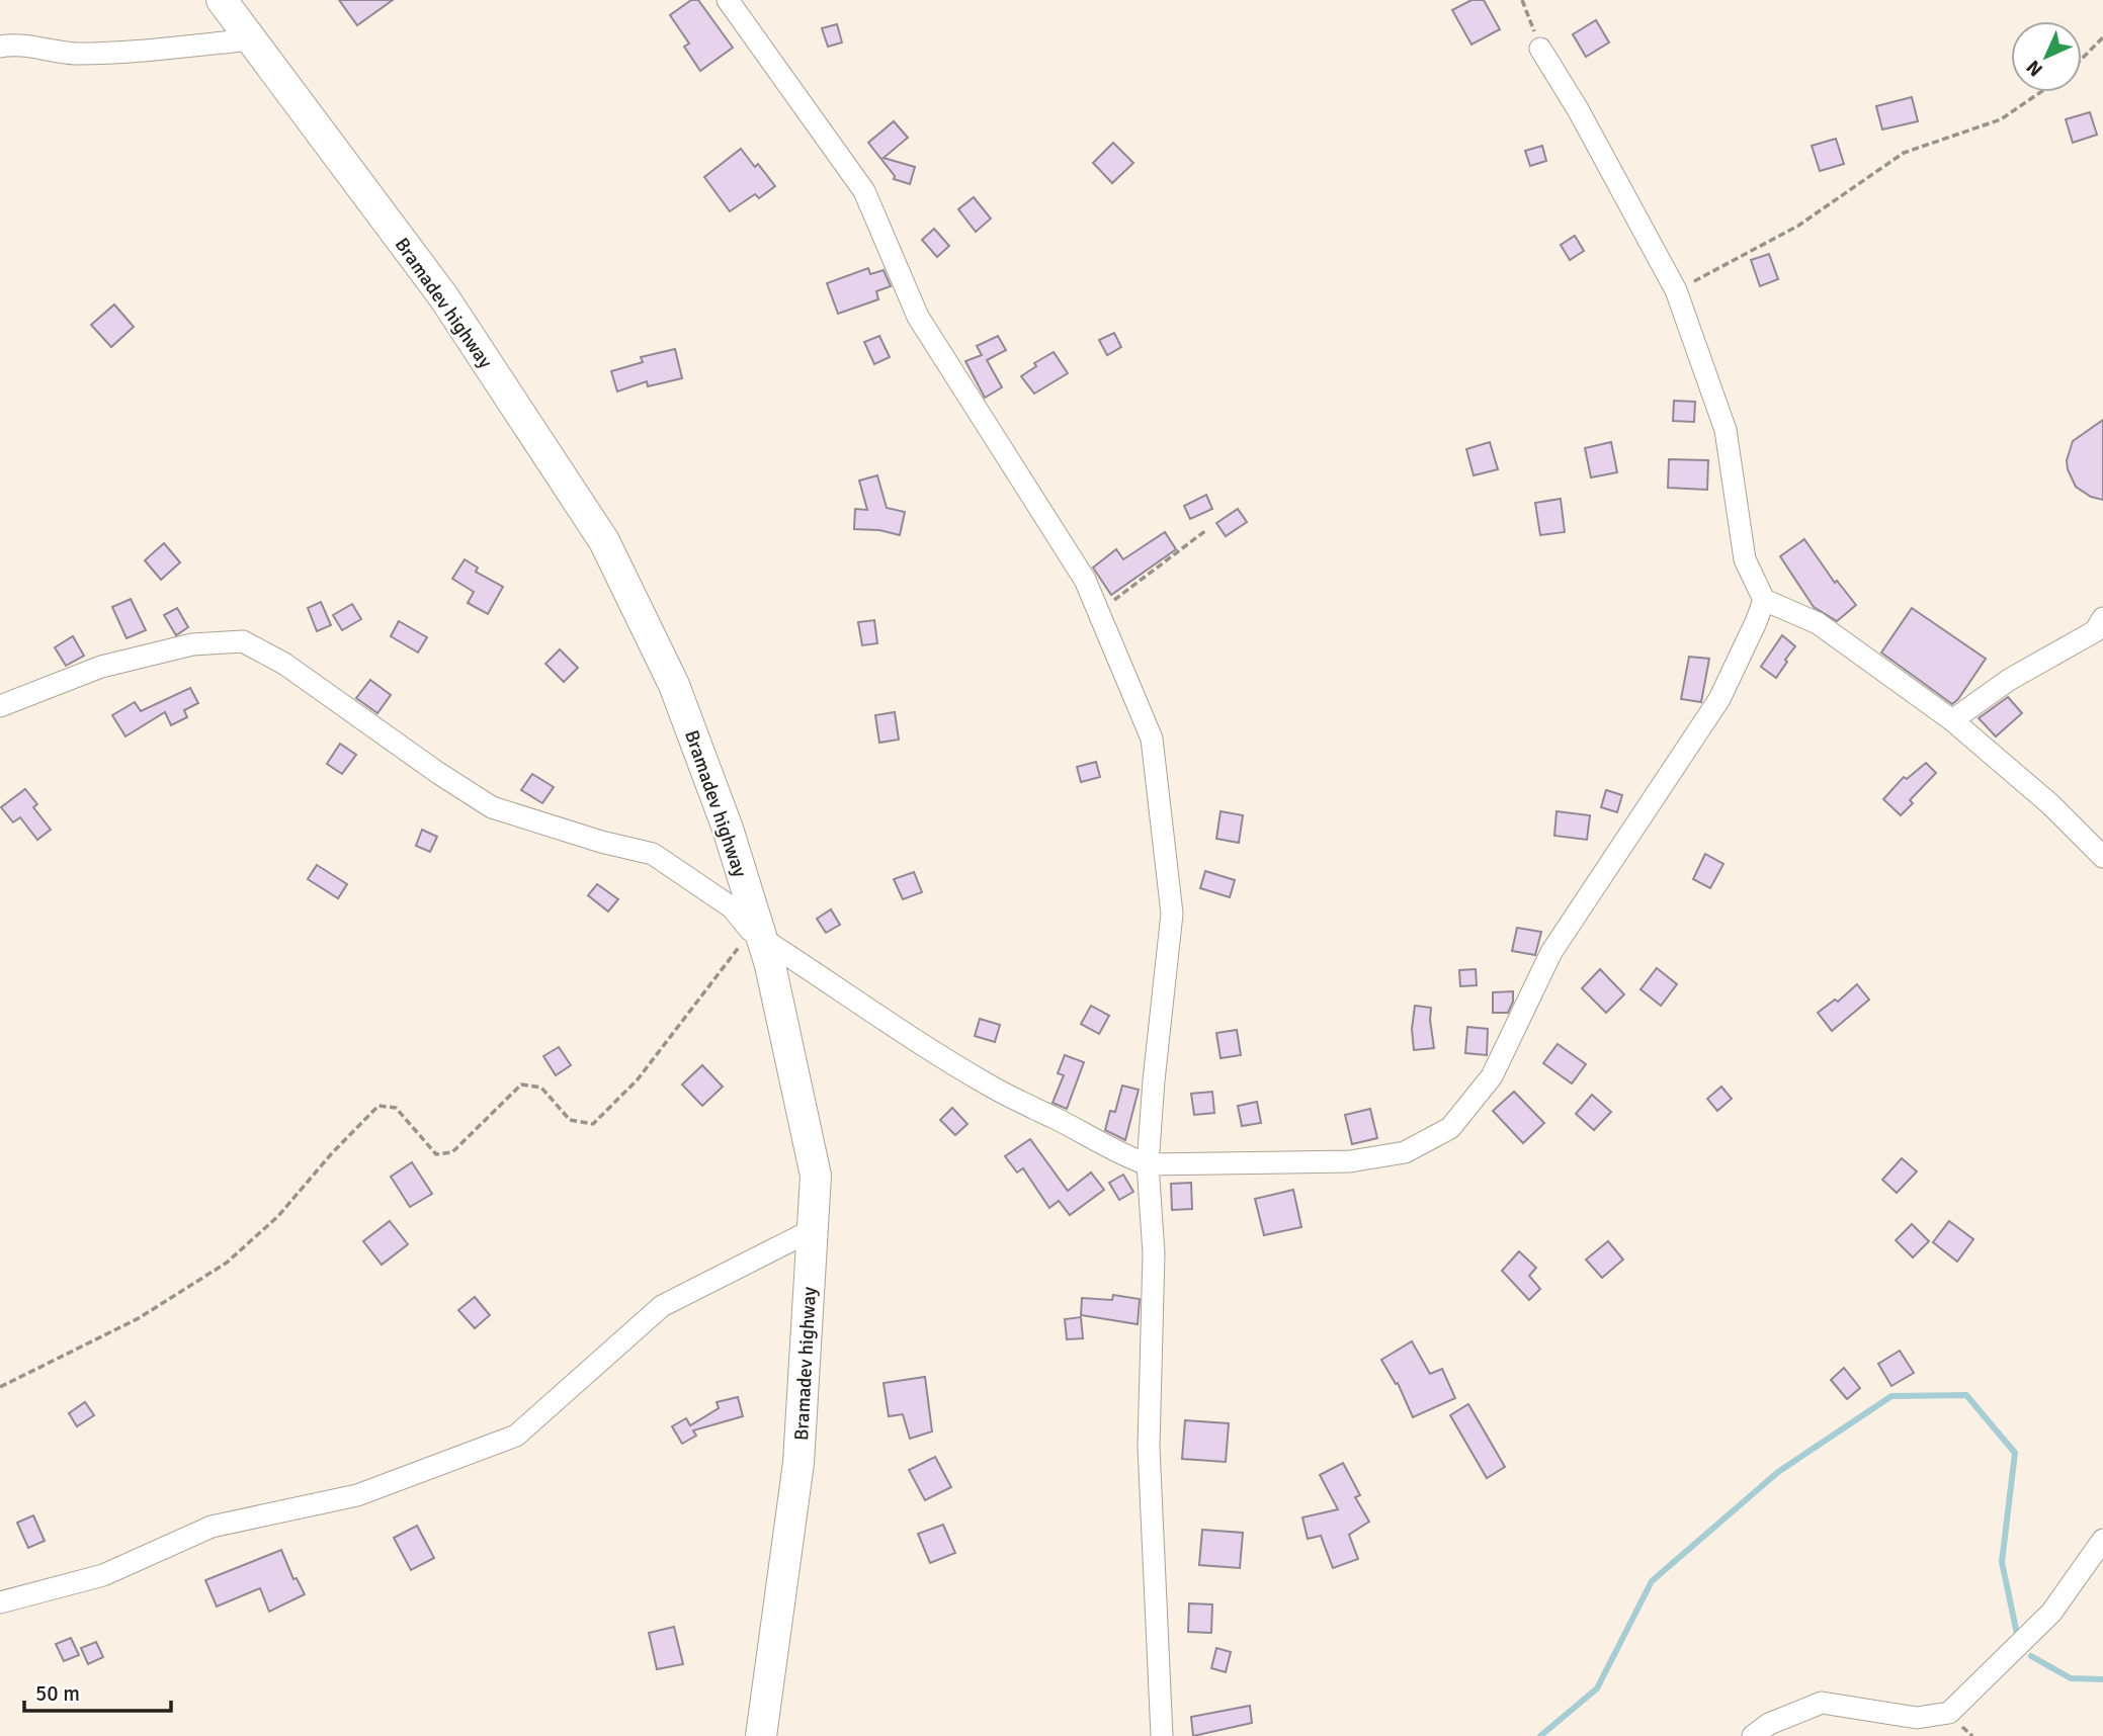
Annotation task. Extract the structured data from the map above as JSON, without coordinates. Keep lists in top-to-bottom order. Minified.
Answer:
{"streets":{"street":["Bramadev highway"]},"scale_bar":"50 m","north":"bottom left"}
